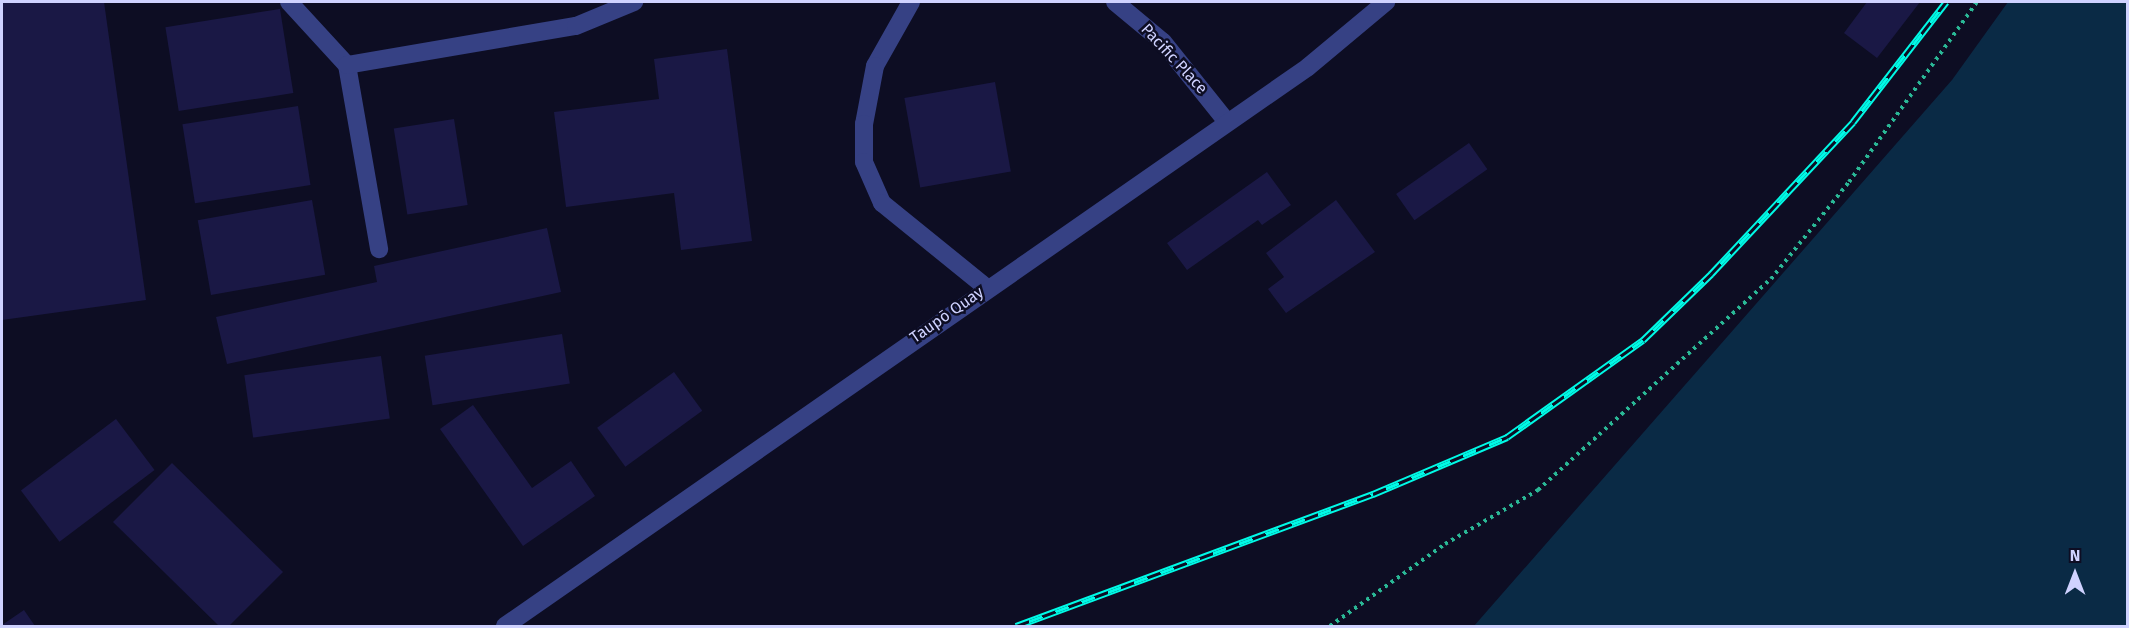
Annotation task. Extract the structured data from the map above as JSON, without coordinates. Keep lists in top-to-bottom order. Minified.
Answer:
{"streets":{"street":["Pacific Place","Taupō Quay"]},"crossings":[["Pacific Place","Taupō Quay"]],"north":"top"}
